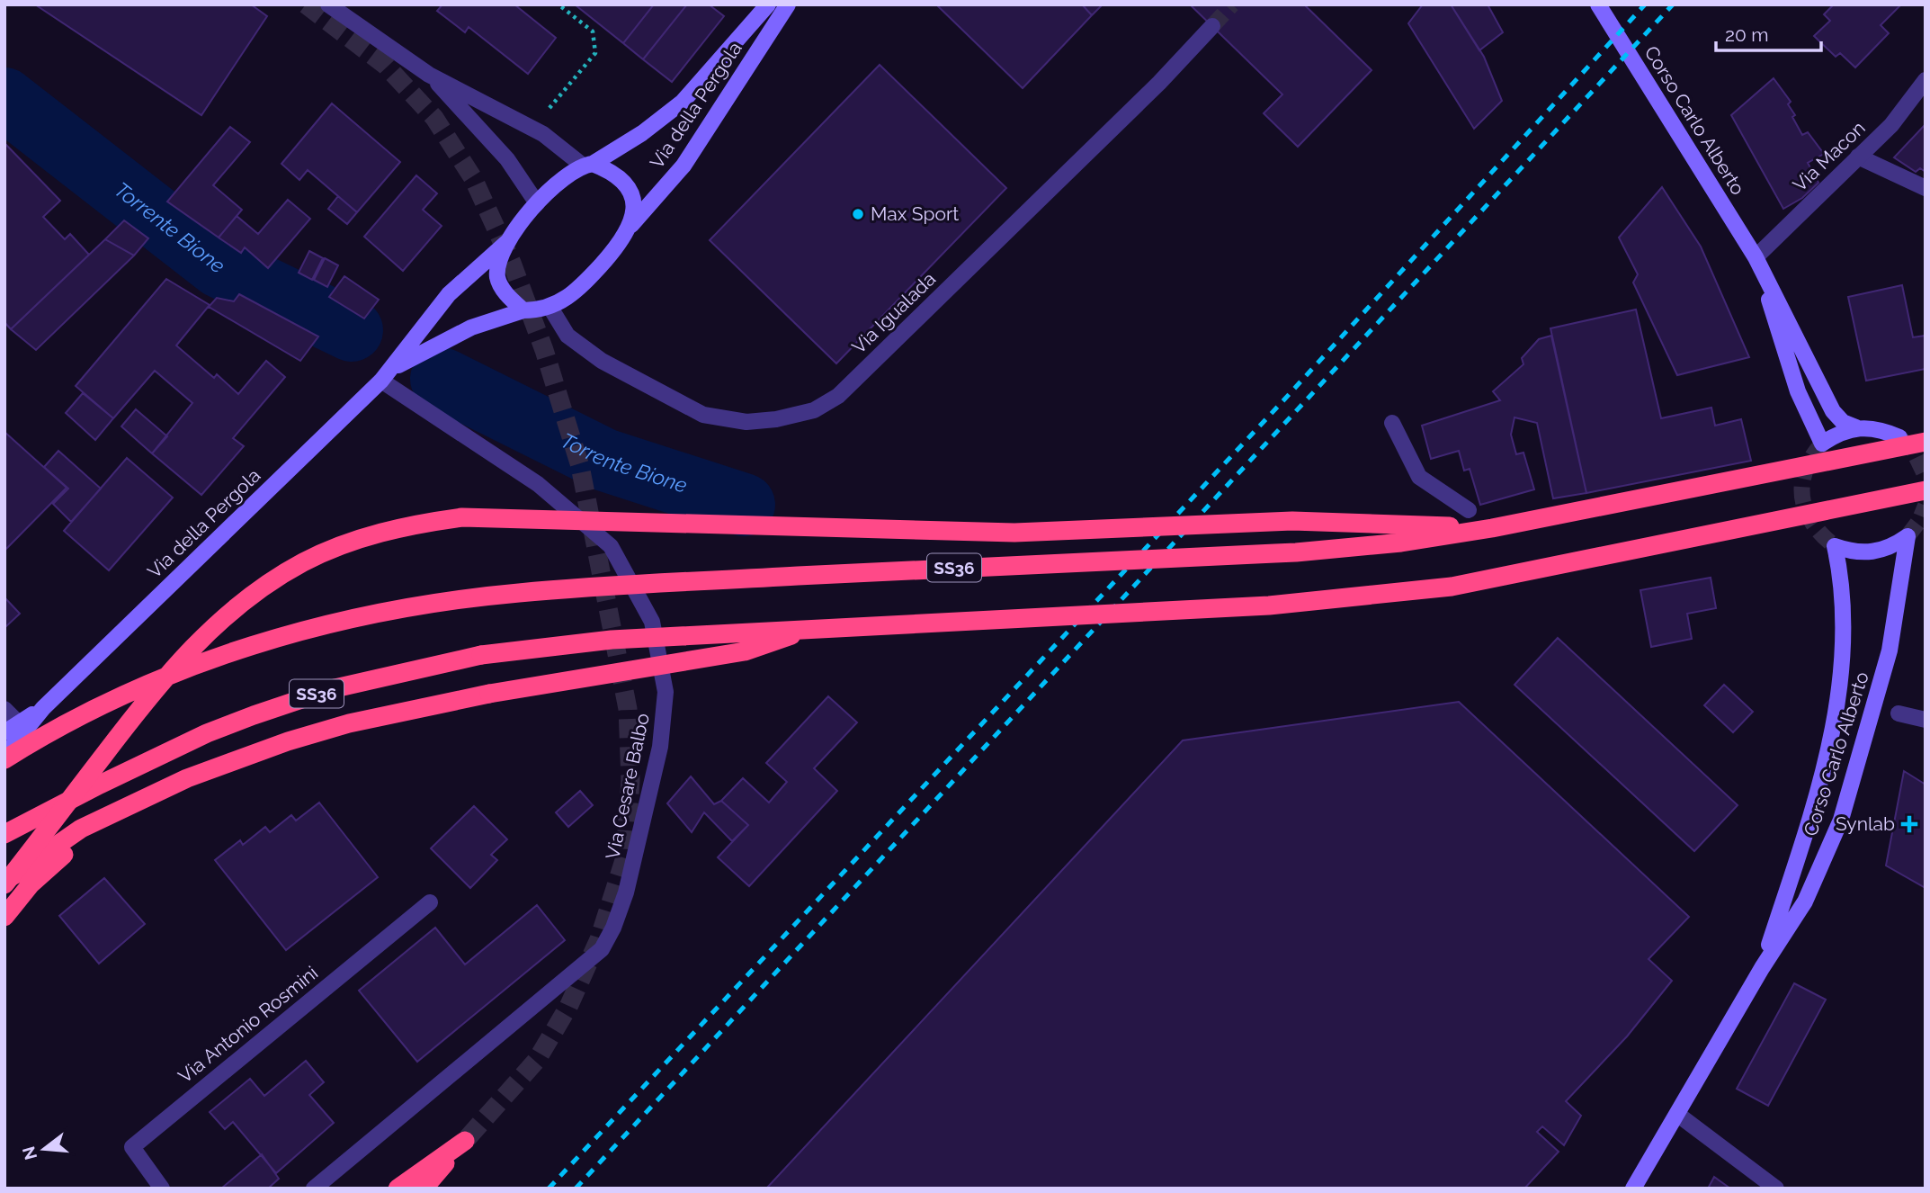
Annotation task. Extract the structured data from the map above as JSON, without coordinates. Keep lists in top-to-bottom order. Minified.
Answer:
{"streets":{"highway":["SS36"],"main road":["Via della Pergola","Corso Carlo Alberto"],"street":["Via Macon","Via Igualada","Via Cesare Balbo","Via Antonio Rosmini"]},"crossings":[["Via della Pergola","Via Igualada"],["Via della Pergola","SS36"],["Via della Pergola","Via Cesare Balbo"],["Corso Carlo Alberto","Via Macon"]],"water":["Torrente Bione"],"places":{"other":["Max Sport"],"health":["Synlab"]},"scale_bar":"20 m","north":"left"}
